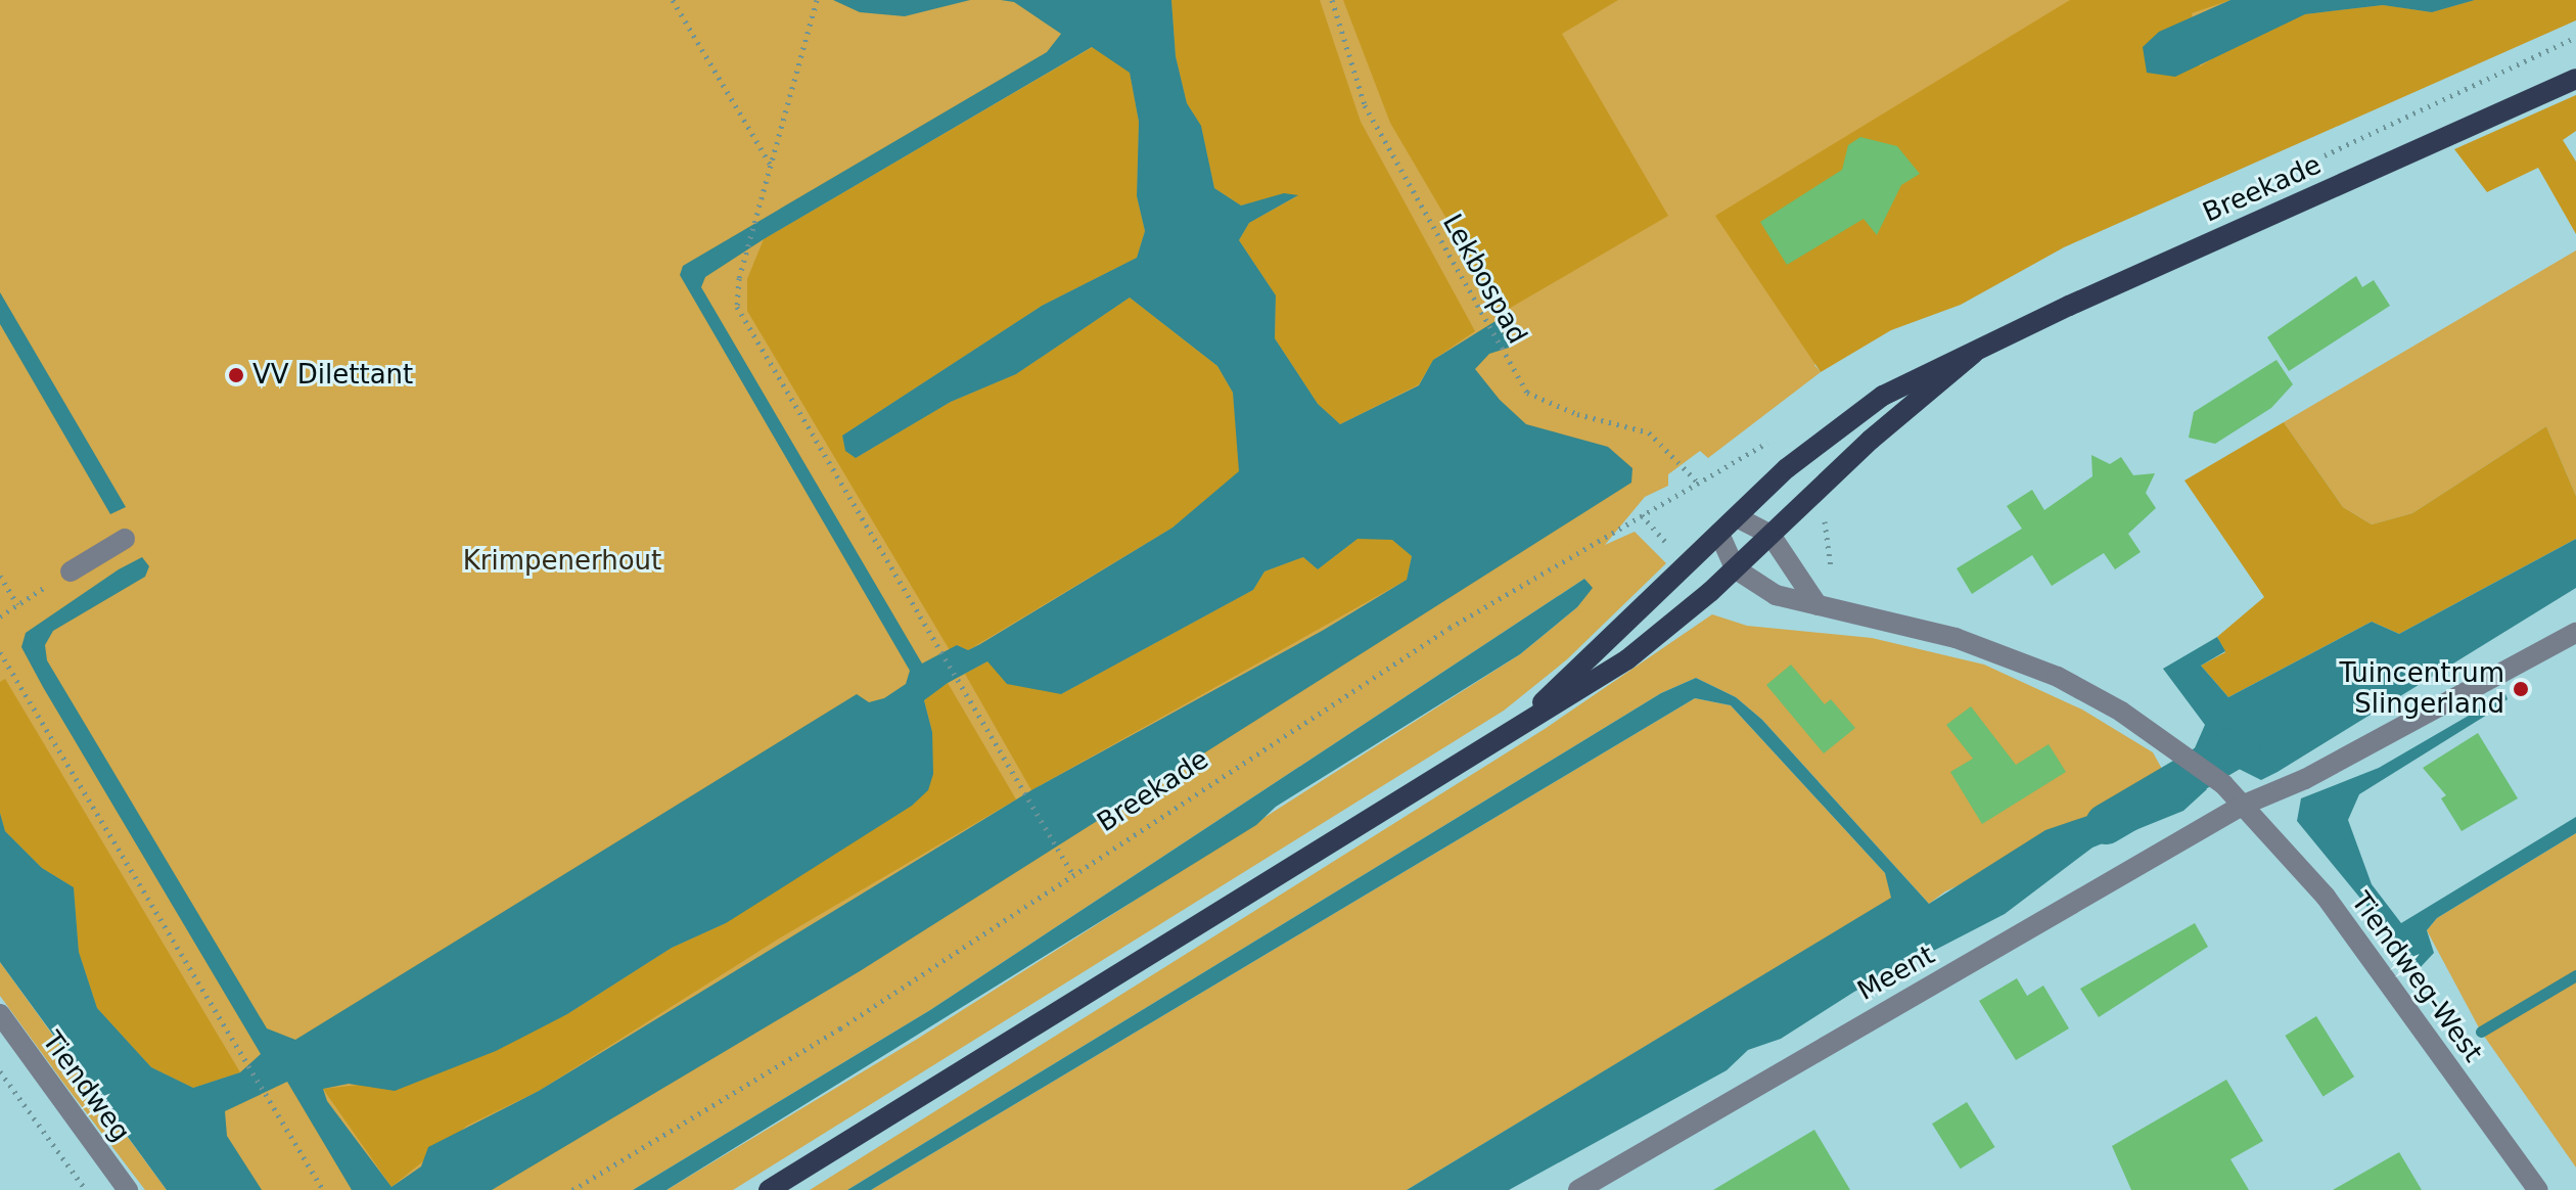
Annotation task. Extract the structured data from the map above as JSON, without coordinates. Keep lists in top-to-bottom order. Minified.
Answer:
{"streets":{"main road":["Breekade"],"street":["Meent","Tiendweg-West","Tiendweg"],"path":["Lekbospad"]},"crossings":[["Breekade","Lekbospad"],["Breekade","Tiendweg-West"],["Meent","Tiendweg-West"]],"parks":["Krimpenerhout"],"places":["VV Dilettant","Tuincentrum Slingerland"]}
